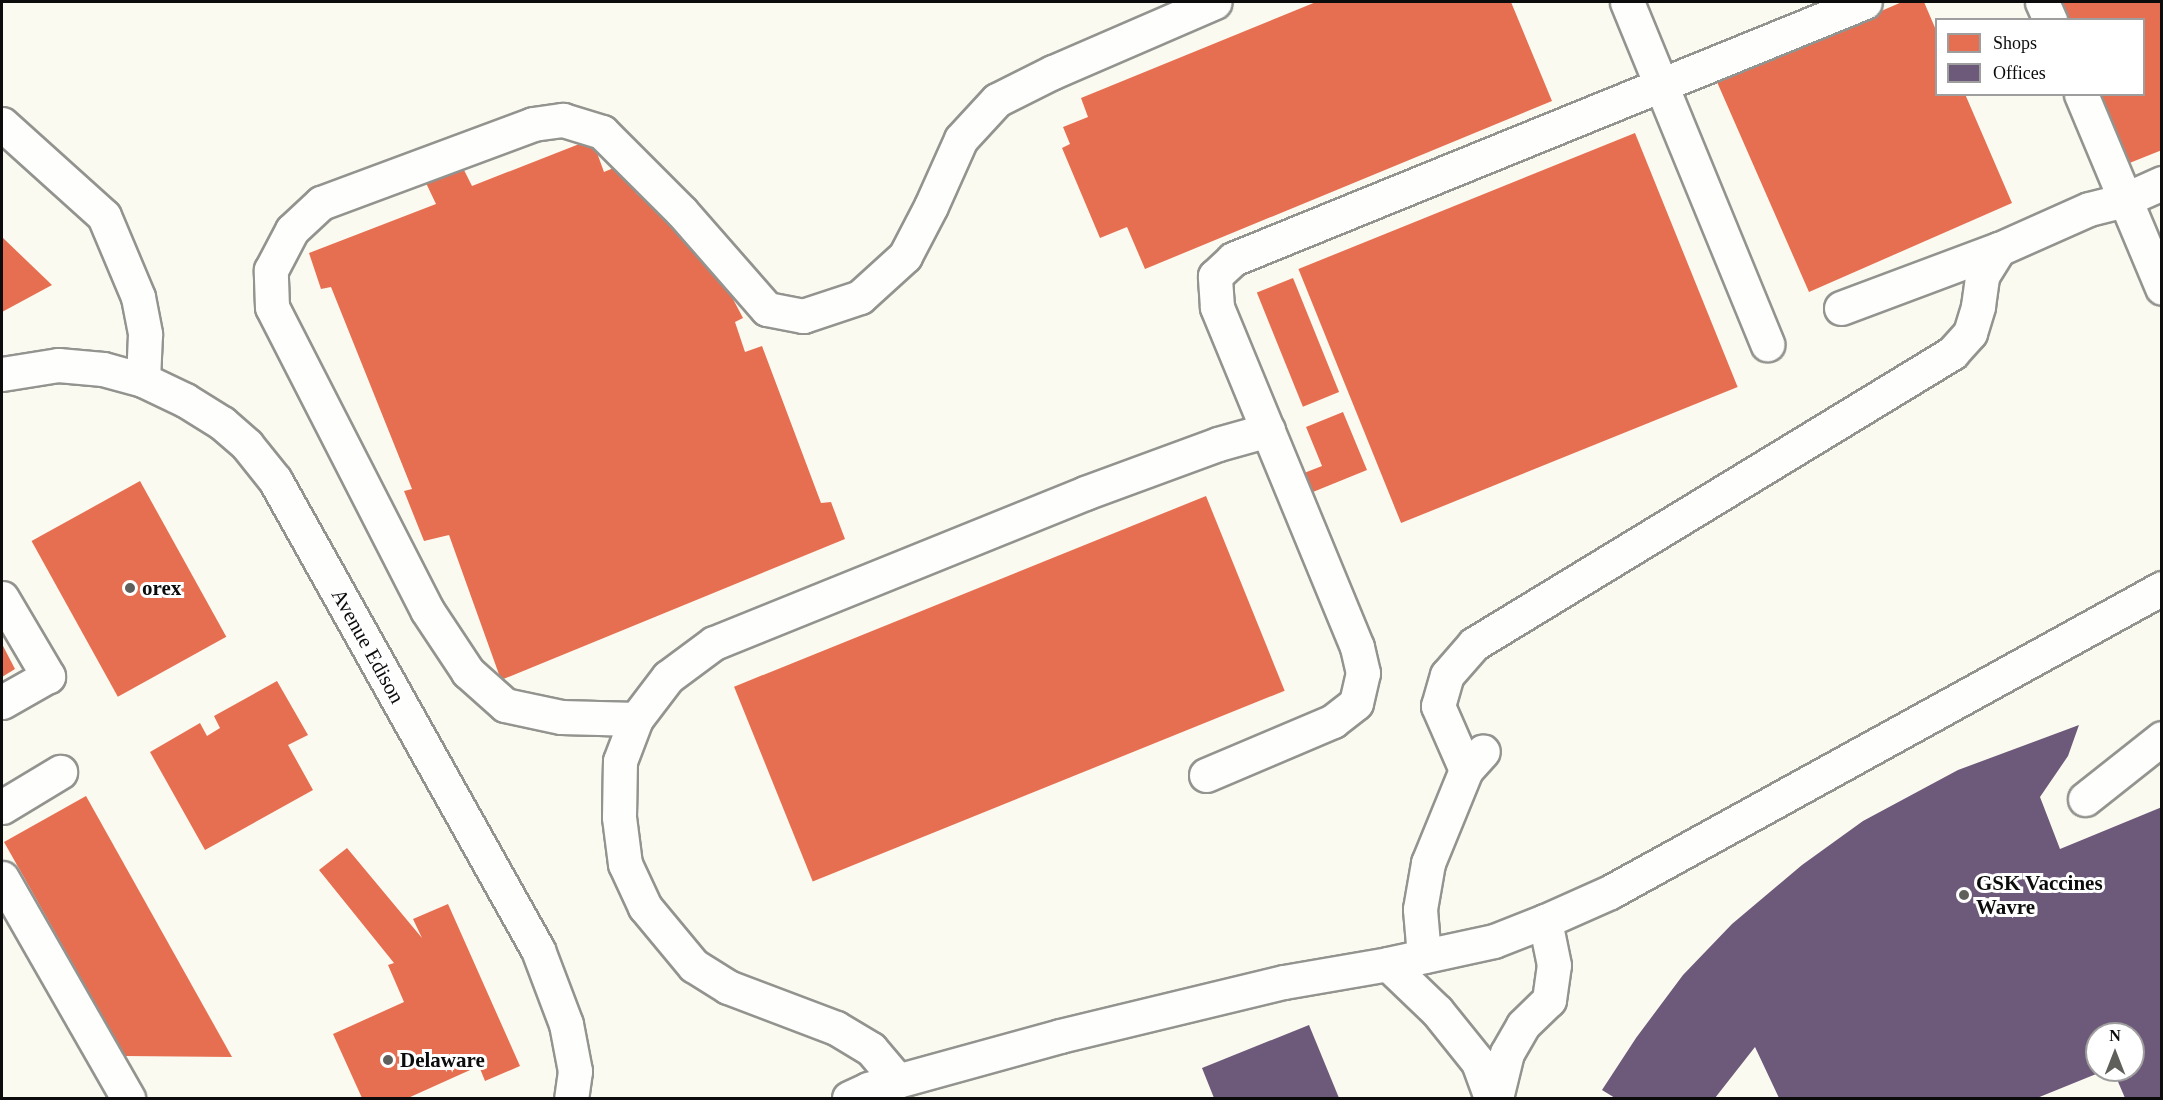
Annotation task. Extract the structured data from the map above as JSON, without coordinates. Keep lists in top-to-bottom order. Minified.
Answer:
{"streets":{"street":["Avenue Edison"]},"places":["orex","GSK Vaccines Wavre","Delaware"],"legend":["Shops","Offices"],"north":"top"}
